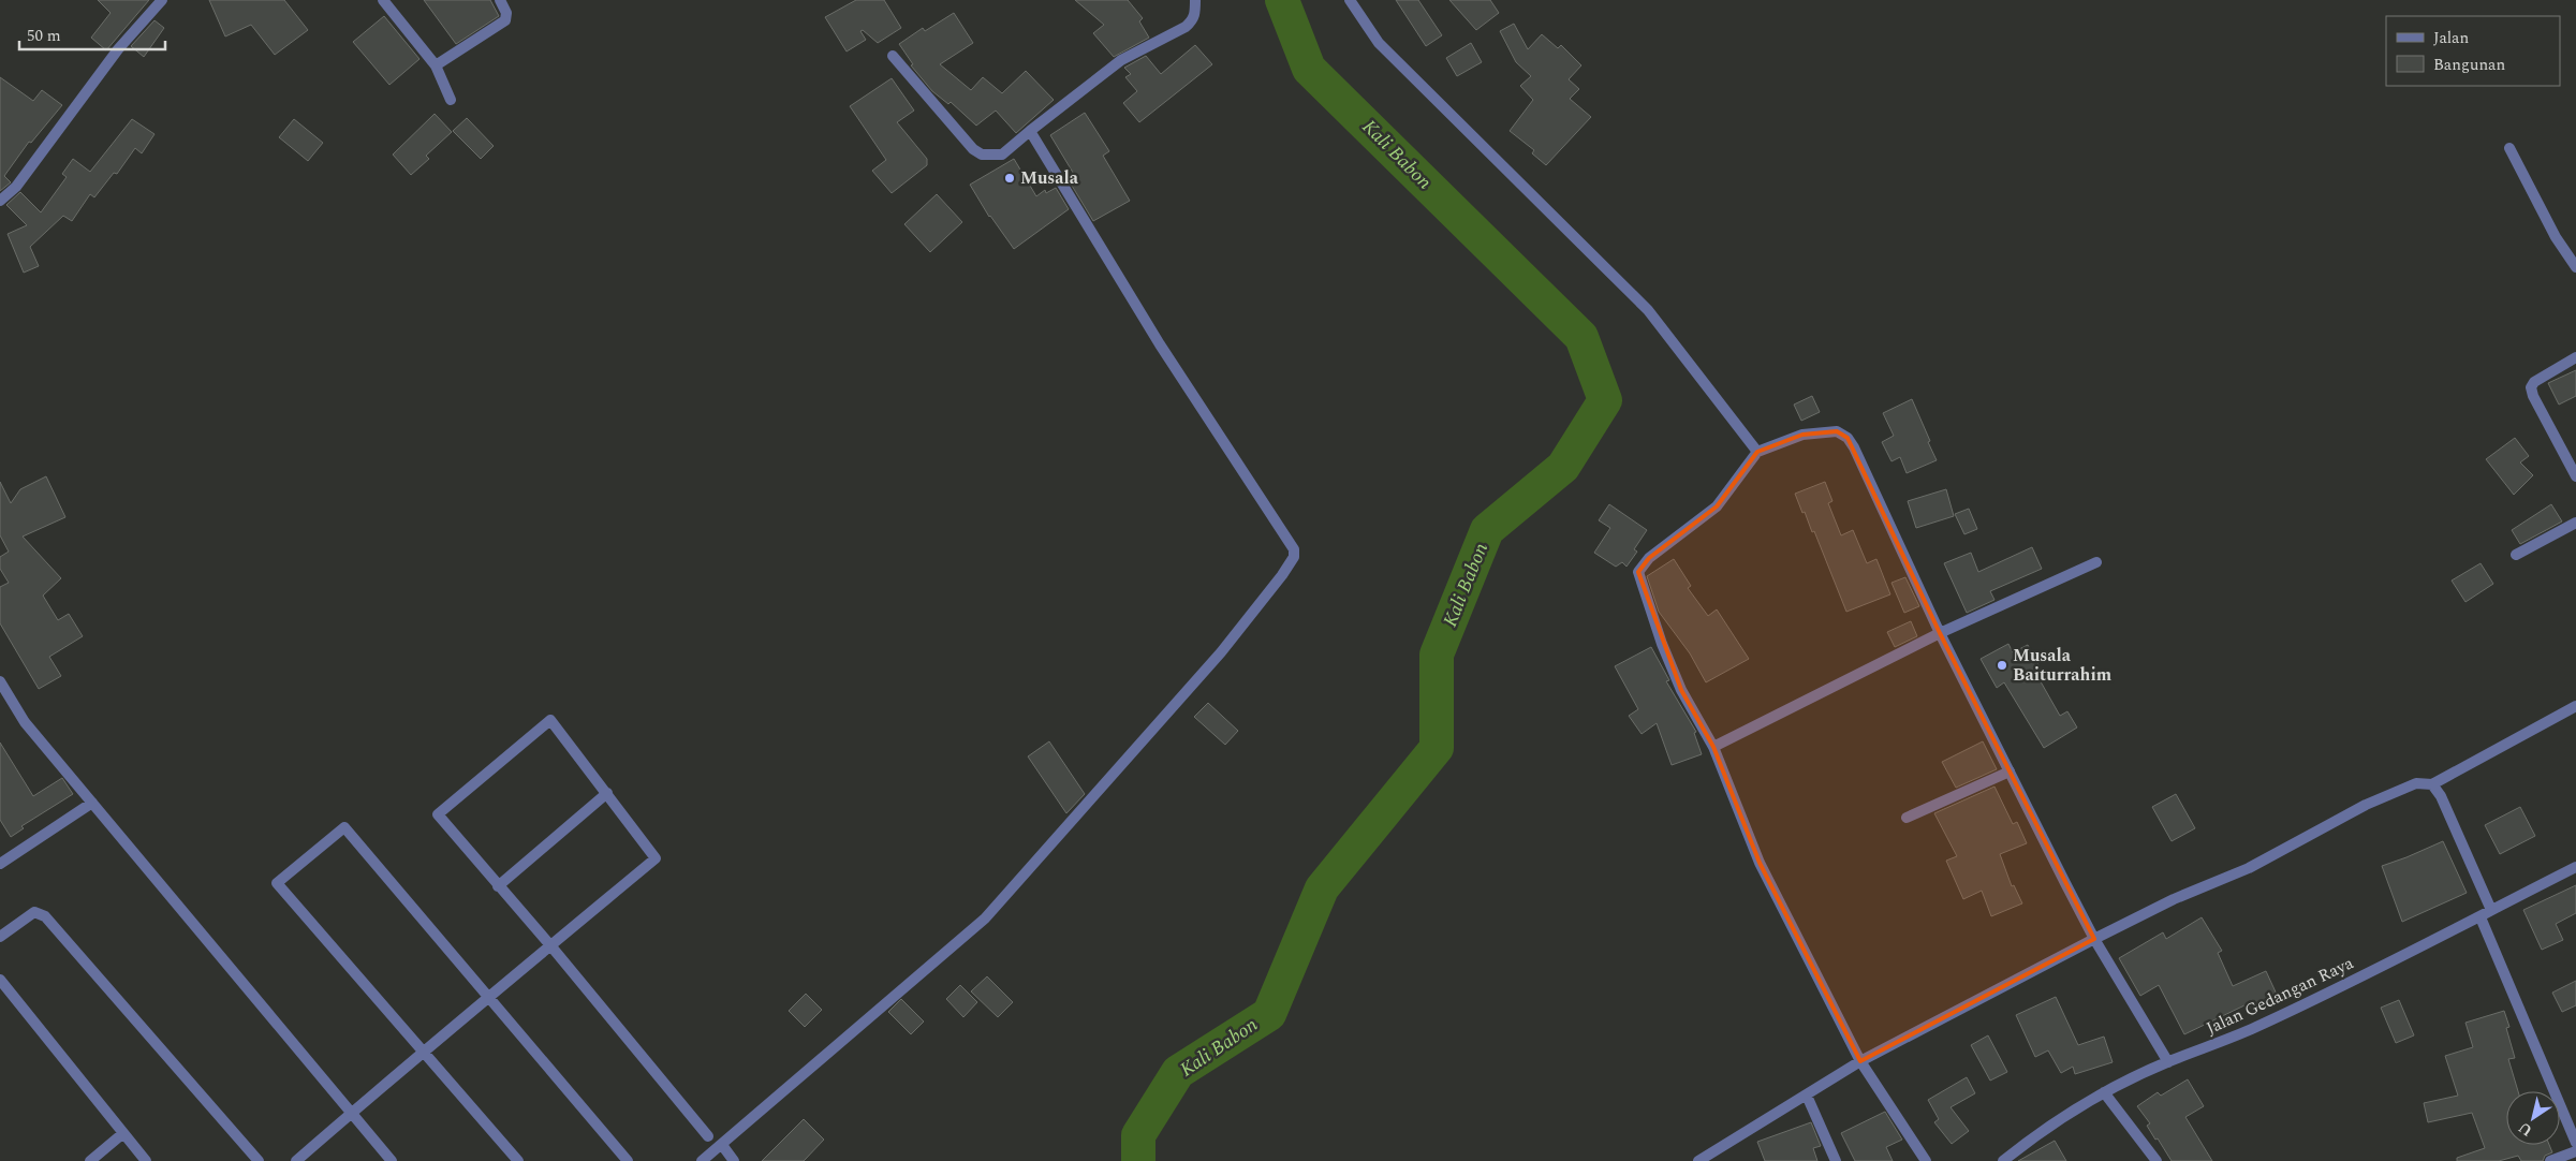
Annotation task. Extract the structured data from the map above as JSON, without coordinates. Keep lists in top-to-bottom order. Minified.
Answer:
{"streets":{"street":["Jalan Gedangan Raya"]},"water":["Kali Babon"],"places":["Musala","Musala Baiturrahim"],"legend":["Jalan","Bangunan"],"scale_bar":"50 m","north":"bottom left"}
